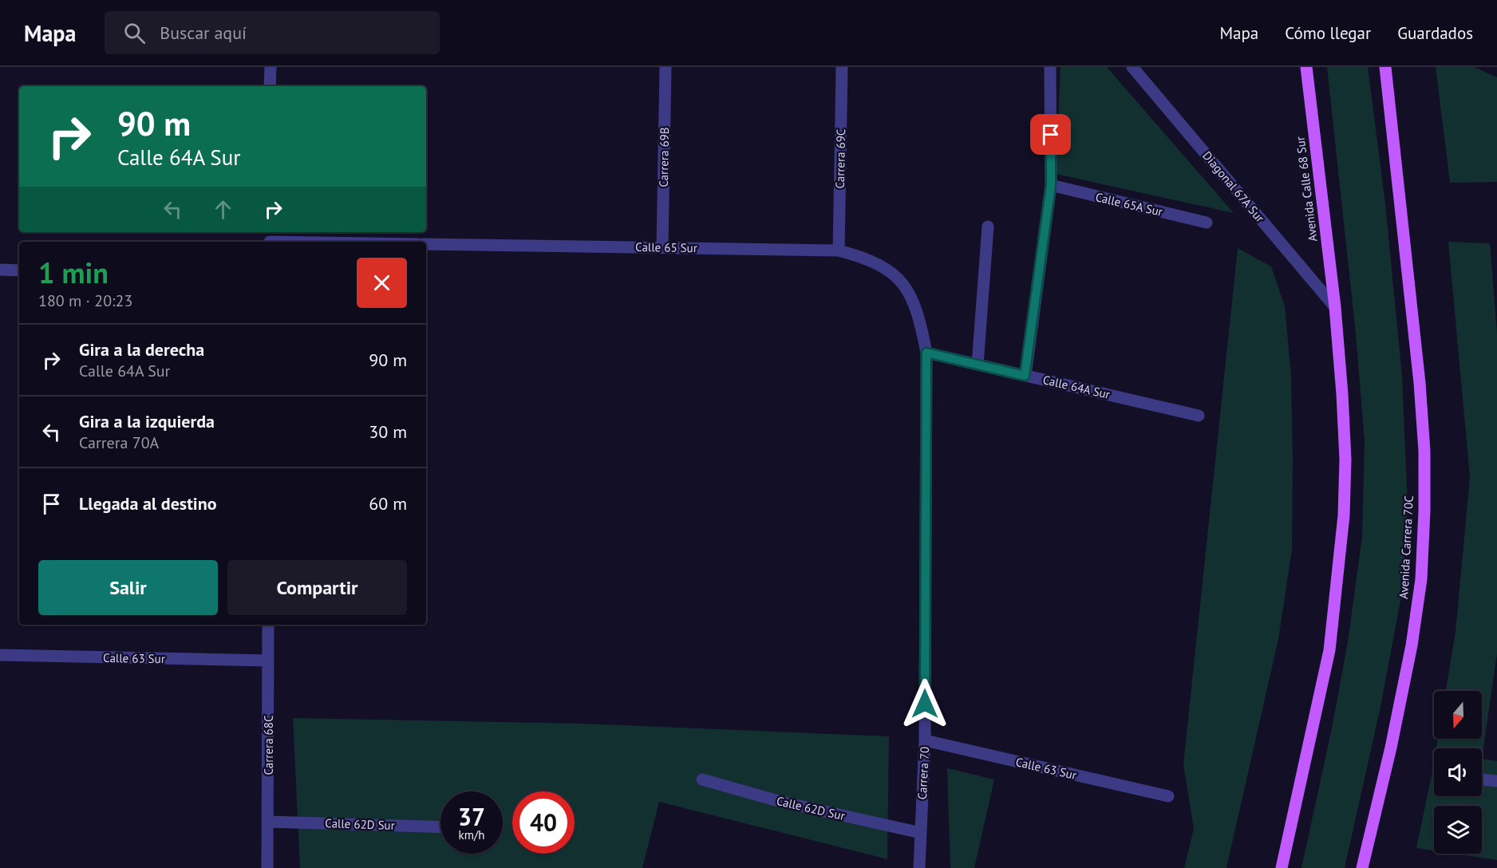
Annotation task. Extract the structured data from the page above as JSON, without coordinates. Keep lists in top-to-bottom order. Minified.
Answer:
{"streets":{"main road":["Avenida Calle 68 Sur","Avenida Carrera 70C"],"street":["Carrera 69B","Carrera 69C","Diagonal 67A Sur","Calle 65A Sur","Calle 65 Sur","Calle 64A Sur","Calle 63 Sur","Carrera 68C","Carrera 70","Calle 62D Sur"]},"crossings":[["Carrera 69B","Calle 65 Sur"],["Carrera 69C","Calle 65 Sur"],["Diagonal 67A Sur","Avenida Calle 68 Sur"],["Calle 65 Sur","Carrera 70"],["Calle 64A Sur","Carrera 70"],["Calle 63 Sur","Carrera 68C"],["Calle 63 Sur","Carrera 70"],["Carrera 68C","Calle 62D Sur"],["Carrera 70","Calle 62D Sur"]],"north":"bottom","page":{"header":"Mapa","search":"Buscar aquí","nav":["Mapa","Cómo llegar","Guardados"],"turn":["90 m","Calle 64A Sur"],"heading":["1 min","180 m · 20:23"],"list":[{"name":"Gira a la derecha","note":"Calle 64A Sur","value":"90 m"},{"name":"Gira a la izquierda","note":"Carrera 70A","value":"30 m"},{"name":"Llegada al destino","value":"60 m"}],"buttons":["Salir","Compartir"],"speed":"37 km/h","limit":"40"}}
